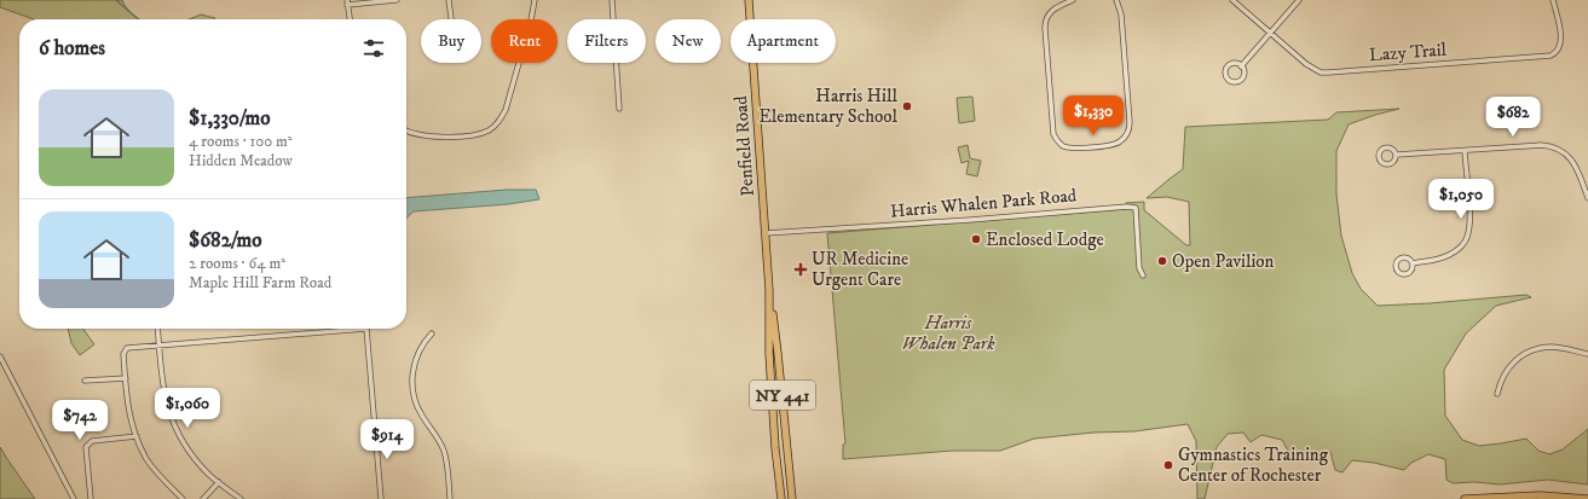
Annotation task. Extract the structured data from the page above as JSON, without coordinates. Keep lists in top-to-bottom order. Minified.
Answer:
{"streets":{"main road":["Penfield Road","NY 441"],"street":["Lazy Trail","Harris Whalen Park Road"]},"crossings":[["Penfield Road","Harris Whalen Park Road"]],"parks":["Harris Whalen Park"],"places":{"other":["Harris Hill Elementary School","Enclosed Lodge","Open Pavilion","Gymnastics Training Center of Rochester"],"health":["UR Medicine Urgent Care"]},"page":{"chip":["Buy","Rent","Filters","New","Apartment"],"heading":"6 homes","list":[{"name":"$1,330/mo","note":"4 rooms · 100 m² · Hidden Meadow"},{"name":"$682/mo","note":"2 rooms · 64 m² · Maple Hill Farm Road"}],"price":["$1,330","$682","$1,050","$1,060","$742","$914"]}}
